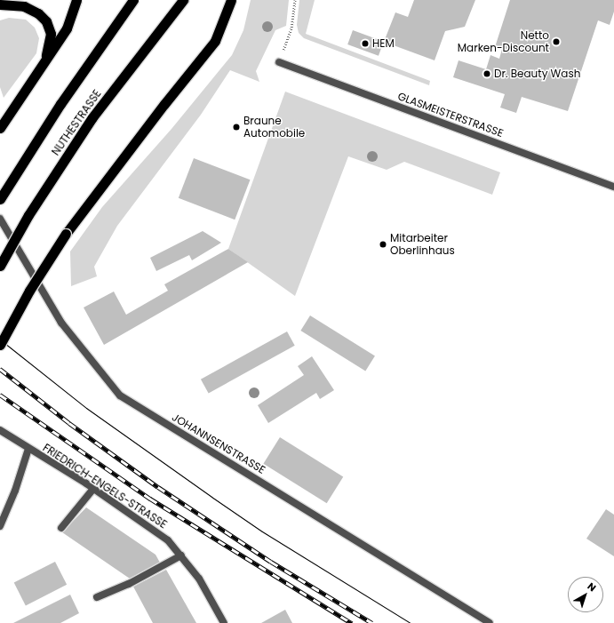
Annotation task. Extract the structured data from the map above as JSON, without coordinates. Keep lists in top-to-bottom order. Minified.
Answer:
{"streets":{"highway":["NUTHESTRASSE"],"street":["GLASMEISTERSTRASSE","JOHANNSENSTRASSE","FRIEDRICH-ENGELS-STRASSE"]},"places":["Netto Marken-Discount","HEM","Dr. Beauty Wash","Braune Automobile","Mitarbeiter Oberlinhaus"],"north":"top right"}
